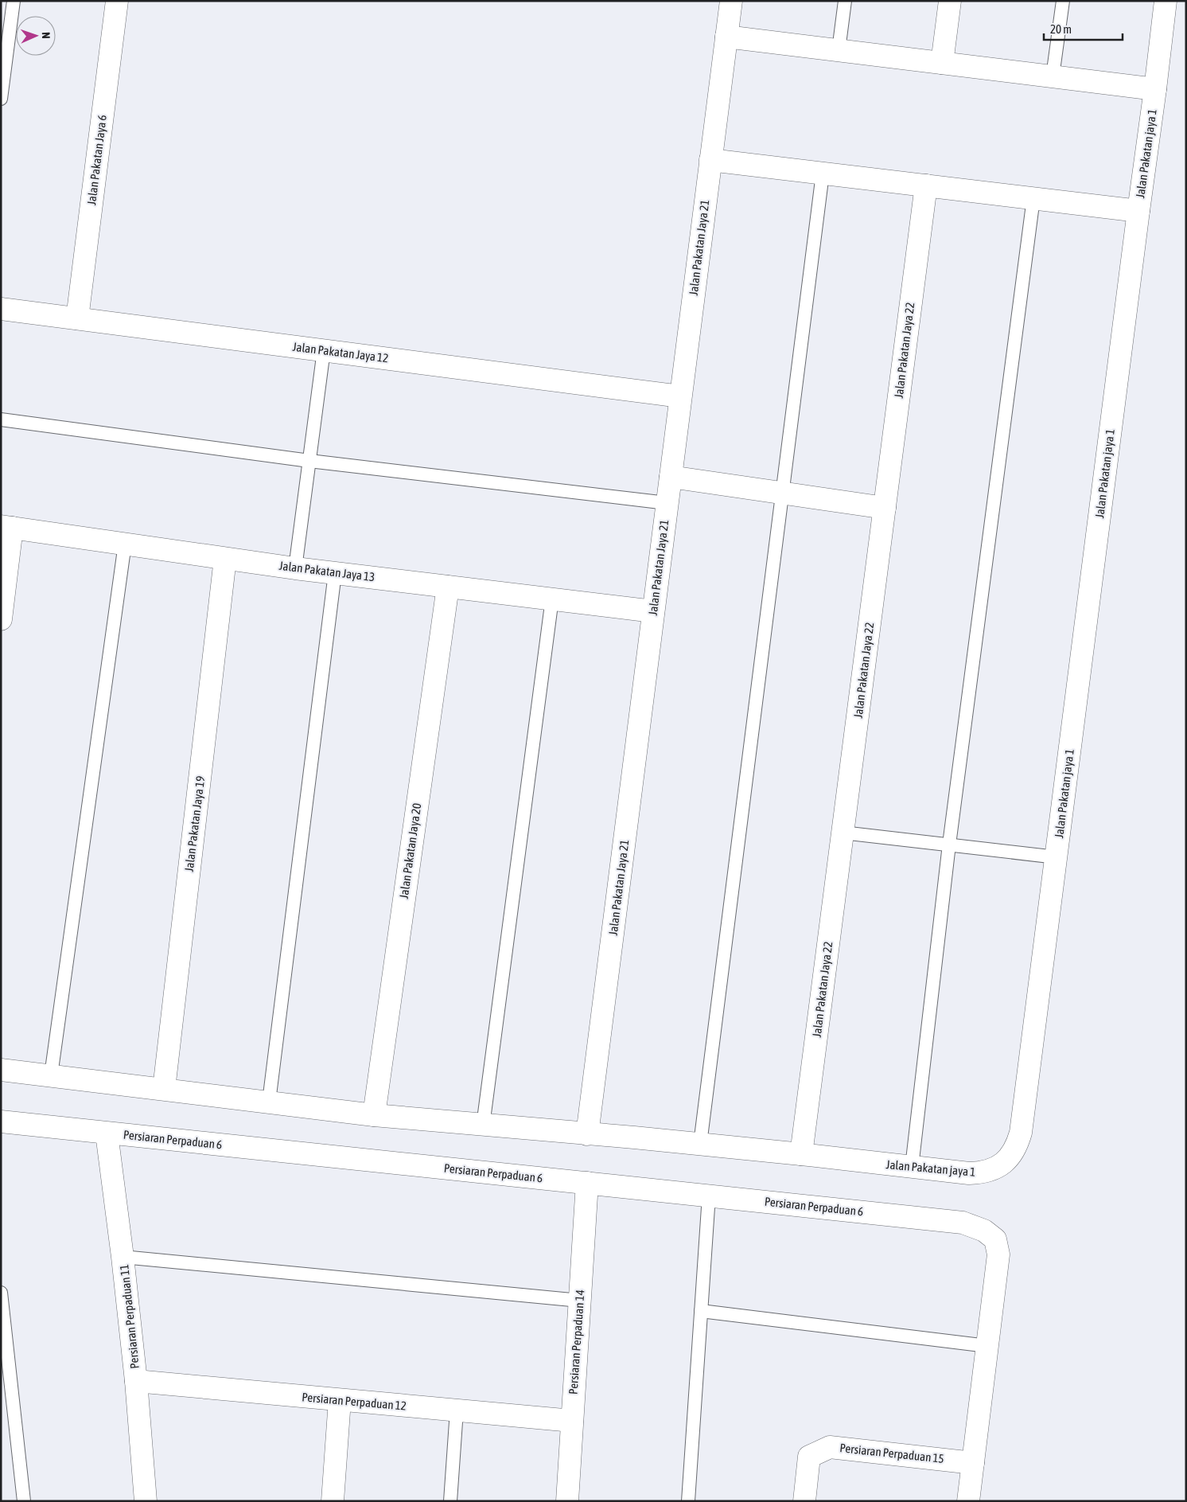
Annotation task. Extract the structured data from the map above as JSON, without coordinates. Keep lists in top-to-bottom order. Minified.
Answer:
{"streets":{"street":["Jalan Pakatan jaya 1","Jalan Pakatan Jaya 6","Jalan Pakatan Jaya 21","Jalan Pakatan Jaya 22","Jalan Pakatan Jaya 12","Jalan Pakatan Jaya 13","Jalan Pakatan Jaya 19","Jalan Pakatan Jaya 20","Persiaran Perpaduan 6","Persiaran Perpaduan 11","Persiaran Perpaduan 14","Persiaran Perpaduan 12","Persiaran Perpaduan 15"]},"crossings":[["Jalan Pakatan jaya 1","Jalan Pakatan Jaya 21"],["Jalan Pakatan jaya 1","Jalan Pakatan Jaya 22"],["Jalan Pakatan jaya 1","Jalan Pakatan Jaya 19"],["Jalan Pakatan jaya 1","Jalan Pakatan Jaya 20"],["Jalan Pakatan Jaya 6","Jalan Pakatan Jaya 12"],["Jalan Pakatan Jaya 21","Jalan Pakatan Jaya 12"],["Jalan Pakatan Jaya 21","Jalan Pakatan Jaya 13"],["Jalan Pakatan Jaya 13","Jalan Pakatan Jaya 19"],["Jalan Pakatan Jaya 13","Jalan Pakatan Jaya 20"],["Persiaran Perpaduan 6","Persiaran Perpaduan 11"],["Persiaran Perpaduan 6","Persiaran Perpaduan 14"],["Persiaran Perpaduan 11","Persiaran Perpaduan 12"],["Persiaran Perpaduan 14","Persiaran Perpaduan 12"]],"scale_bar":"20 m","north":"right"}
